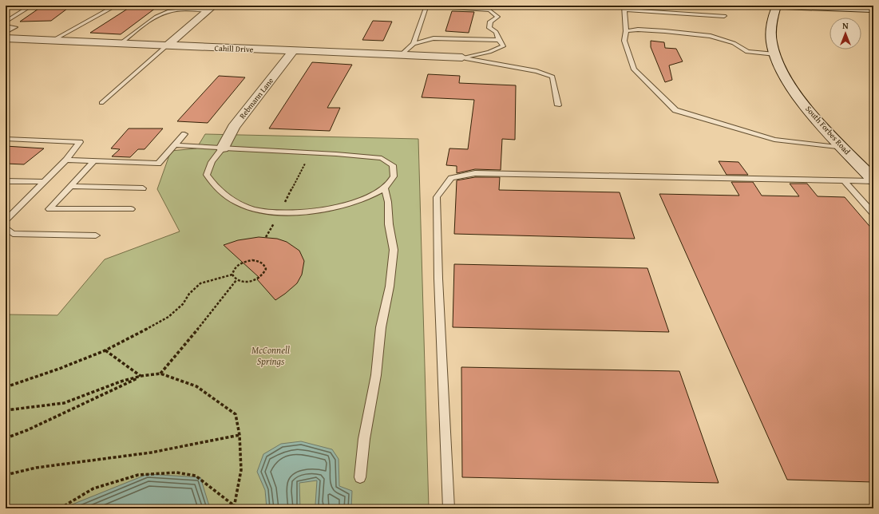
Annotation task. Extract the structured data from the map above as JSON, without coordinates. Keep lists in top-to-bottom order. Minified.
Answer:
{"streets":{"main road":["South Forbes Road"],"street":["Cahill Drive","Rebmann Lane"]},"crossings":[["Cahill Drive","Rebmann Lane"]],"parks":["McConnell Springs"],"north":"top"}
